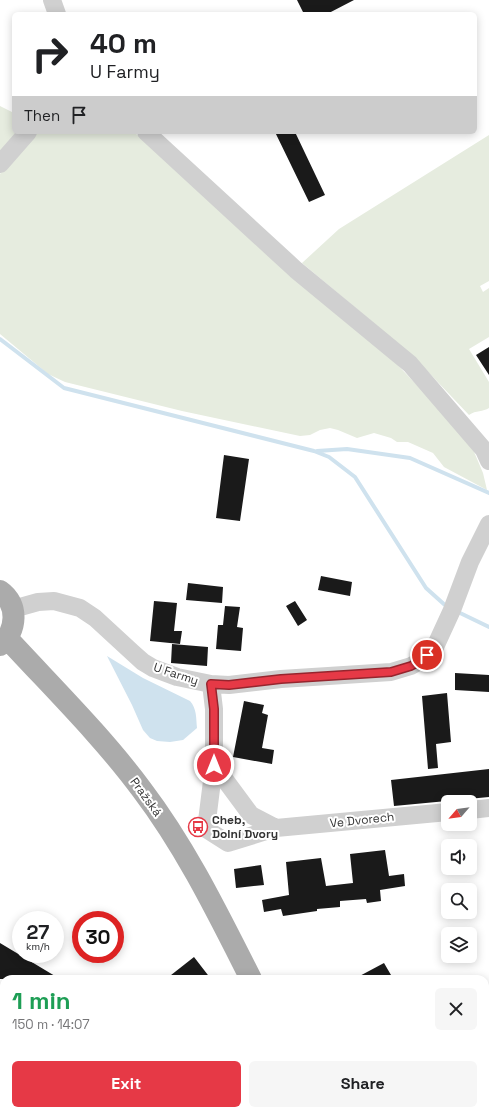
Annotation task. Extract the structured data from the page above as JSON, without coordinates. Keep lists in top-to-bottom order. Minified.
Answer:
{"streets":{"main road":["Pražská"],"street":["U Farmy","Ve Dvorech"]},"crossings":[["U Farmy","Ve Dvorech"]],"places":{"bus stop":["Cheb, Dolní Dvory"]},"north":"bottom left","page":{"turn":["40 m","U Farmy"],"then":"Then","speed":"27 km/h","limit":"30","heading":["1 min","150 m · 14:07"],"buttons":["Exit","Share"]}}
